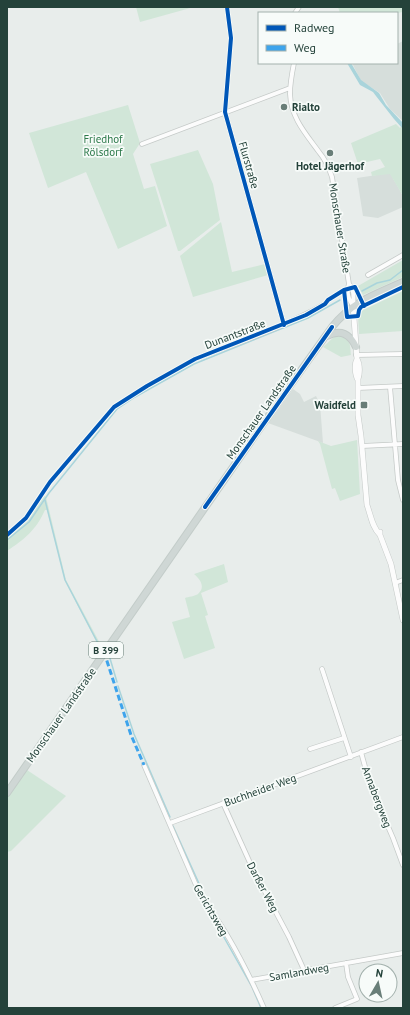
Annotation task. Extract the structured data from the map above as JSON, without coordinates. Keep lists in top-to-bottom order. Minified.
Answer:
{"streets":{"main road":["Monschauer Landstraße","B 399"],"street":["Flurstraße","Monschauer Straße","Dunantstraße","Buchheider Weg","Annabergweg","Darßer Weg","Gerichtsweg","Samlandweg"]},"crossings":[["Flurstraße","Dunantstraße"],["Monschauer Straße","Monschauer Landstraße"],["Monschauer Straße","B 399"],["Monschauer Landstraße","B 399"],["Buchheider Weg","Annabergweg"],["Buchheider Weg","Darßer Weg"],["Buchheider Weg","Gerichtsweg"],["Darßer Weg","Samlandweg"],["Gerichtsweg","Samlandweg"]],"parks":["Friedhof Rölsdorf"],"places":{"other":["Rialto","Hotel Jägerhof"],"transit":["Waidfeld"]},"legend":["Radweg","Weg"],"north":"top"}
